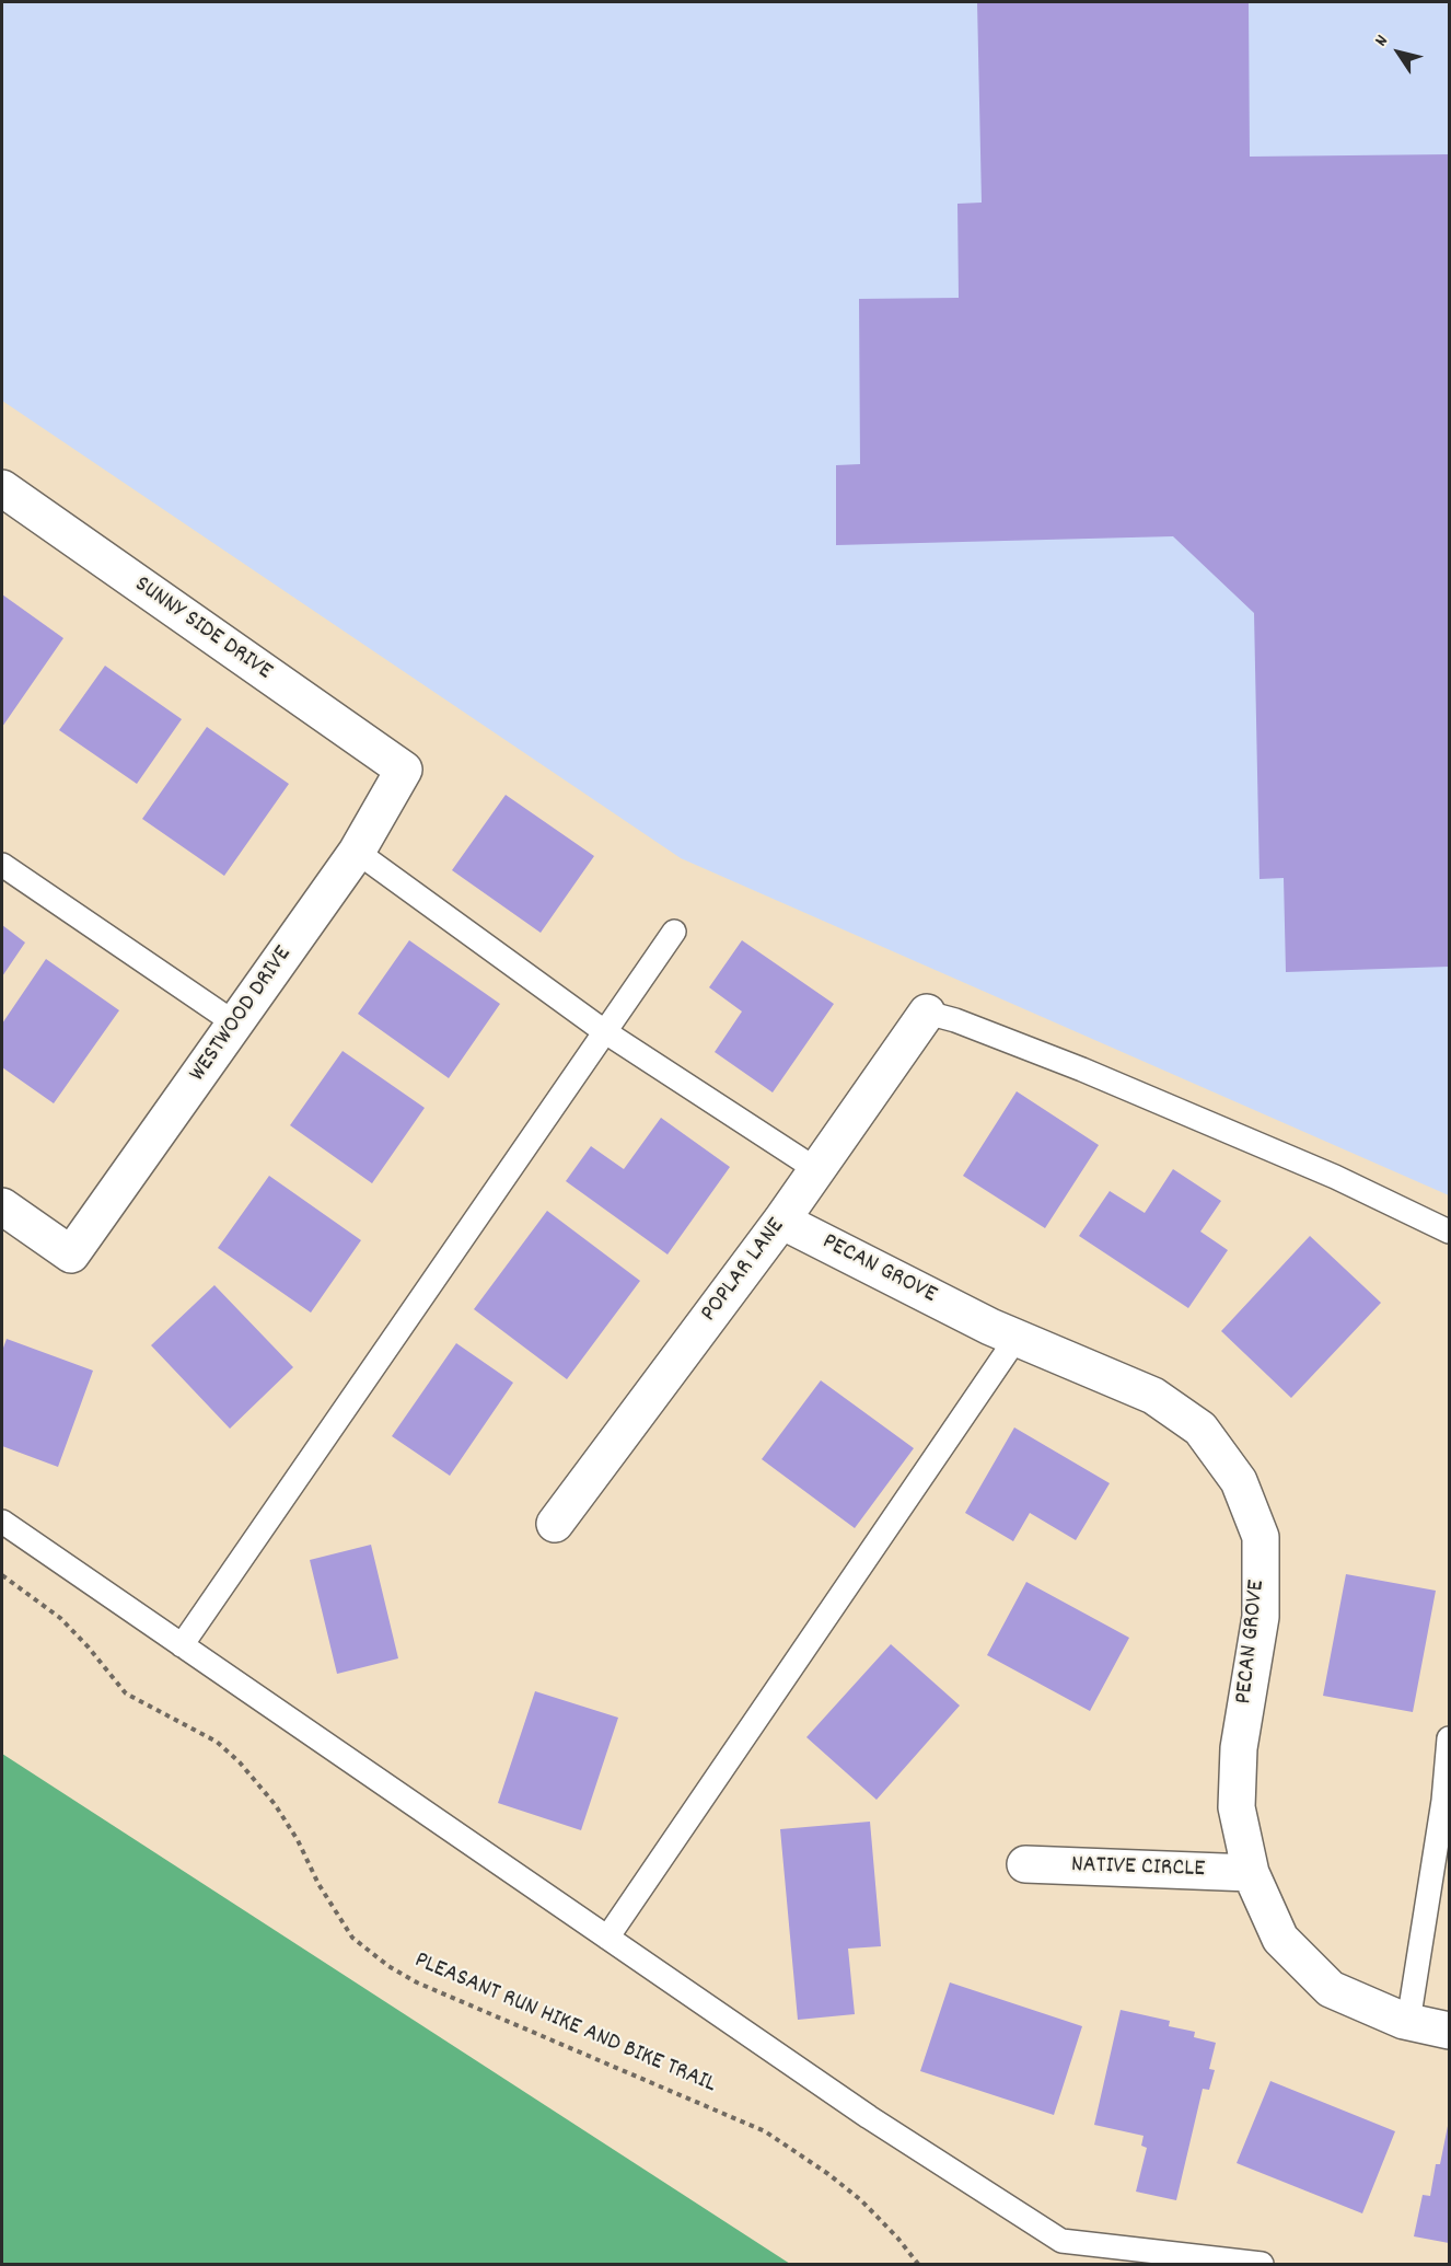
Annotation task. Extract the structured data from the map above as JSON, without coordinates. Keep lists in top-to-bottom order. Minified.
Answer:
{"streets":{"street":["SUNNY SIDE DRIVE","WESTWOOD DRIVE","PECAN GROVE","POPLAR LANE","NATIVE CIRCLE"],"path":["PLEASANT RUN HIKE AND BIKE TRAIL"]},"crossings":[["SUNNY SIDE DRIVE","WESTWOOD DRIVE"],["PECAN GROVE","POPLAR LANE"],["PECAN GROVE","NATIVE CIRCLE"]],"north":"top left"}
